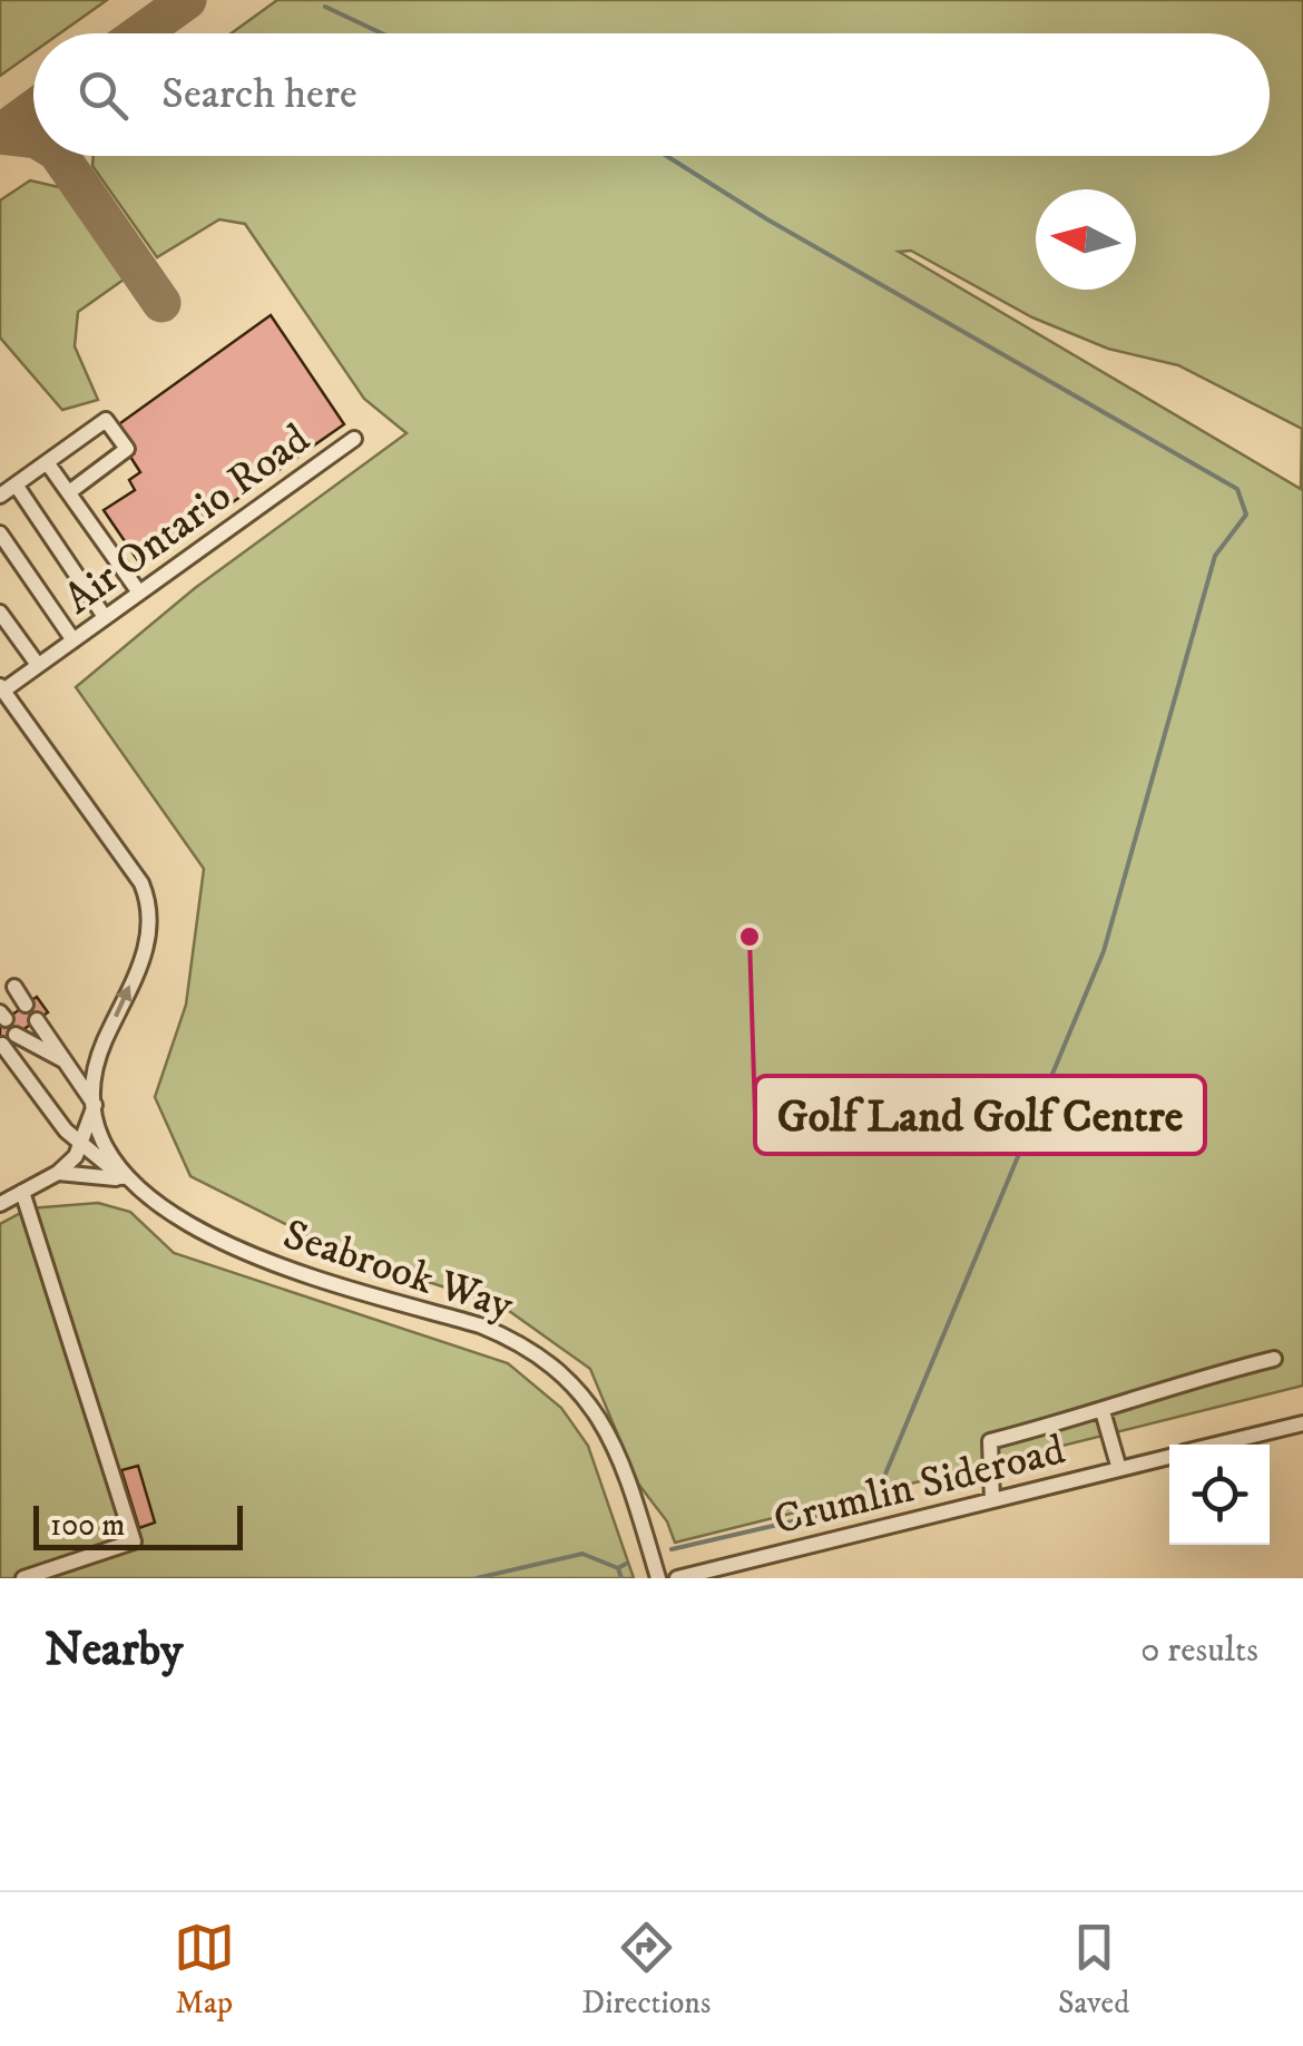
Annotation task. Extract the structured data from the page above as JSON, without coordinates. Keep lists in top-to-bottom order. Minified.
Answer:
{"streets":{"street":["Air Ontario Road","Seabrook Way","Crumlin Sideroad"]},"crossings":[["Air Ontario Road","Seabrook Way"]],"places":["Golf Land Golf Centre"],"scale_bar":"100 m","north":"left","page":{"search":"Search here","scale":"100 m","heading":["Nearby","0 results"],"nav":["Map","Directions","Saved"]}}
